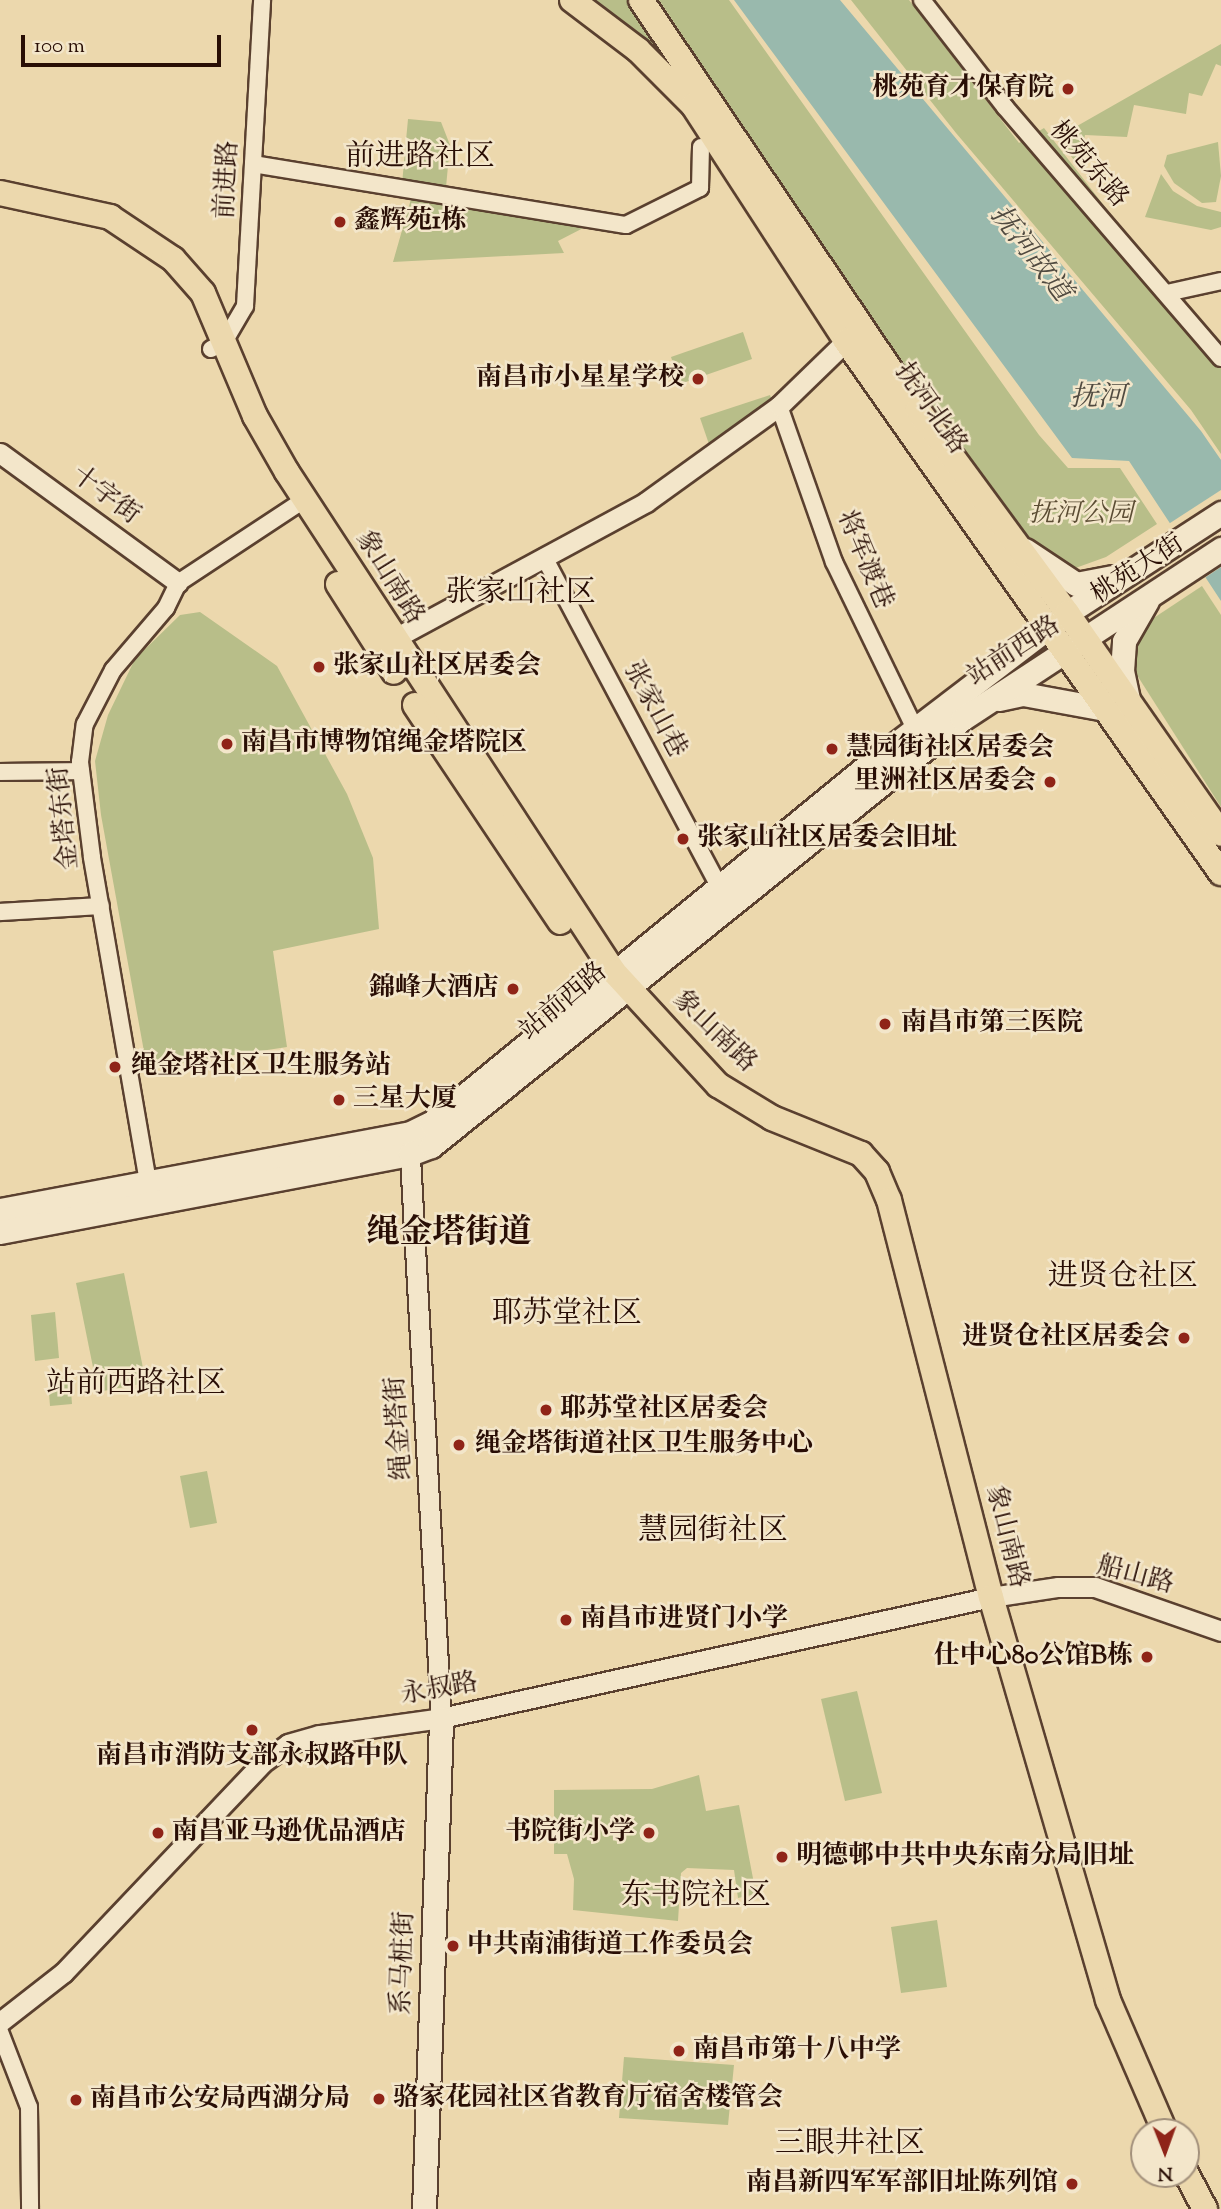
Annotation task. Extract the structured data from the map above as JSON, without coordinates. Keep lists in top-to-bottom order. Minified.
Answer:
{"streets":{"main road":["抚河北路","桃苑大街","象山南路","站前西路","系马桩街"],"street":["桃苑东路","前进路","十字街","将军渡巷","张家山巷","金塔东街","绳金塔街","船山路","永叔路"]},"crossings":[["前进路","象山南路"],["抚河北路","桃苑大街"],["抚河北路","站前西路"],["十字街","金塔东街"],["将军渡巷","站前西路"],["桃苑大街","站前西路"],["象山南路","站前西路"],["象山南路","金塔东街"],["象山南路","船山路"],["象山南路","永叔路"],["站前西路","张家山巷"],["站前西路","金塔东街"],["站前西路","绳金塔街"],["绳金塔街","永叔路"],["绳金塔街","系马桩街"],["船山路","永叔路"],["永叔路","系马桩街"]],"districts":["前进路社区","张家山社区","绳金塔街道","进贤仓社区","耶苏堂社区","站前西路社区","慧园街社区","东书院社区","三眼井社区"],"water":["抚河故道","抚河"],"parks":["抚河公园"],"places":["桃苑育才保育院","鑫辉苑1栋","南昌市小星星学校","张家山社区居委会","南昌市博物馆绳金塔院区","慧园街社区居委会","里洲社区居委会","张家山社区居委会旧址","錦峰大酒店","南昌市第三医院","绳金塔社区卫生服务站","三星大厦","进贤仓社区居委会","耶苏堂社区居委会","绳金塔街道社区卫生服务中心","南昌市进贤门小学","仕中心80公馆B栋","南昌市消防支部永叔路中队","南昌亚马逊优品酒店","书院街小学","明德邨中共中央东南分局旧址","中共南浦街道工作委员会","南昌市第十八中学","骆家花园社区省教育厅宿舍楼管会","南昌市公安局西湖分局","南昌新四军军部旧址陈列馆"],"scale_bar":"100 m","north":"bottom"}
